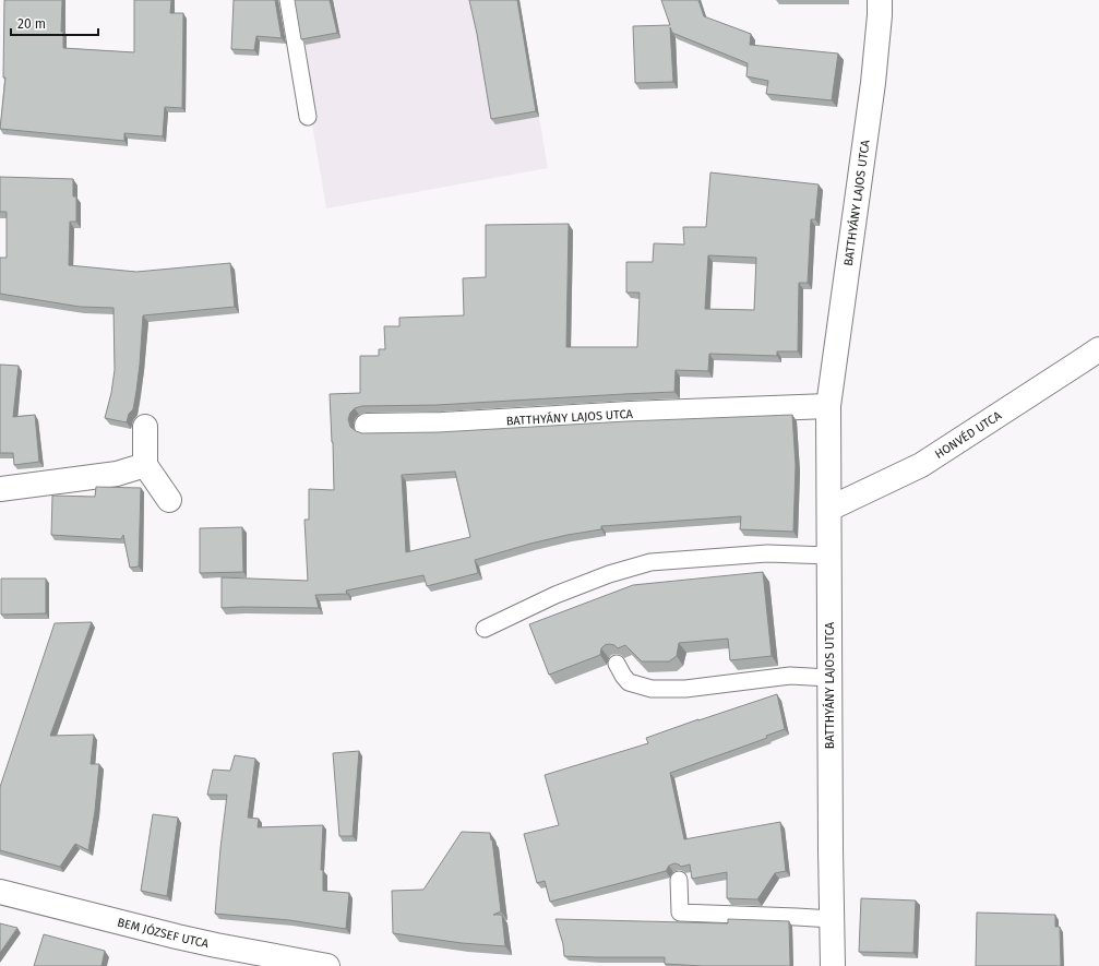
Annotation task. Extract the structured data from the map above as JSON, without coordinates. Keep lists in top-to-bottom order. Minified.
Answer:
{"streets":{"street":["BATTHYÁNY LAJOS UTCA","HONVÉD UTCA","BEM JÓZSEF UTCA"]},"crossings":[["BATTHYÁNY LAJOS UTCA","HONVÉD UTCA"]],"scale_bar":"20 m"}
